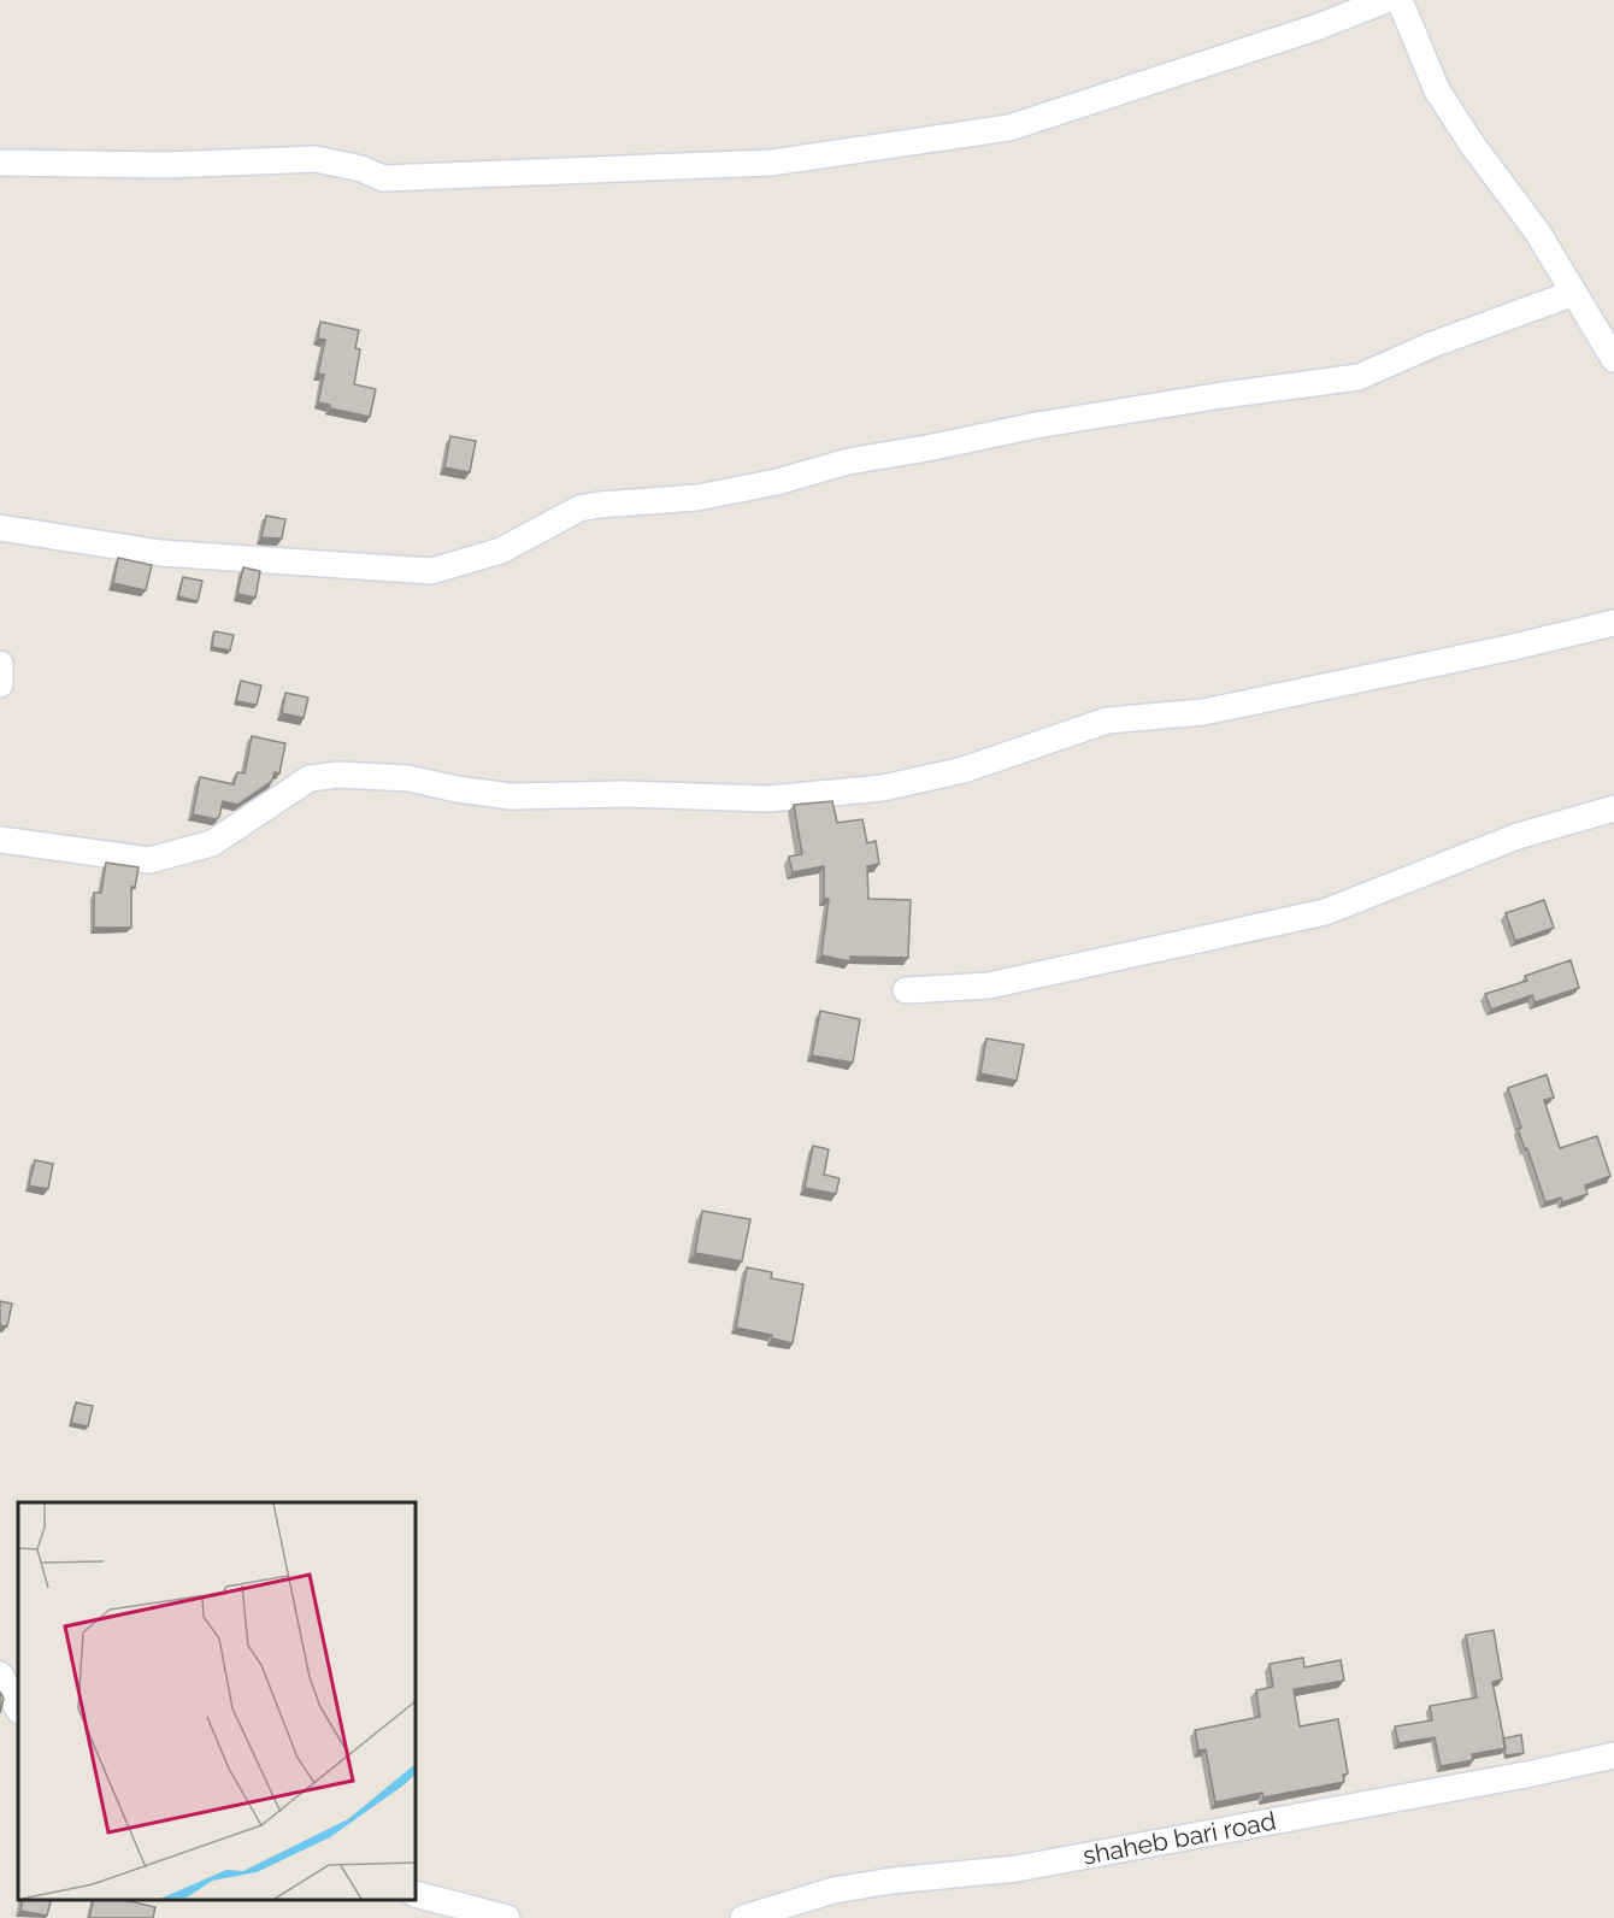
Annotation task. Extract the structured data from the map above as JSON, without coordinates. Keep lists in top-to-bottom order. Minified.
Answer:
{"streets":{"street":["shaheb bari road"]}}
